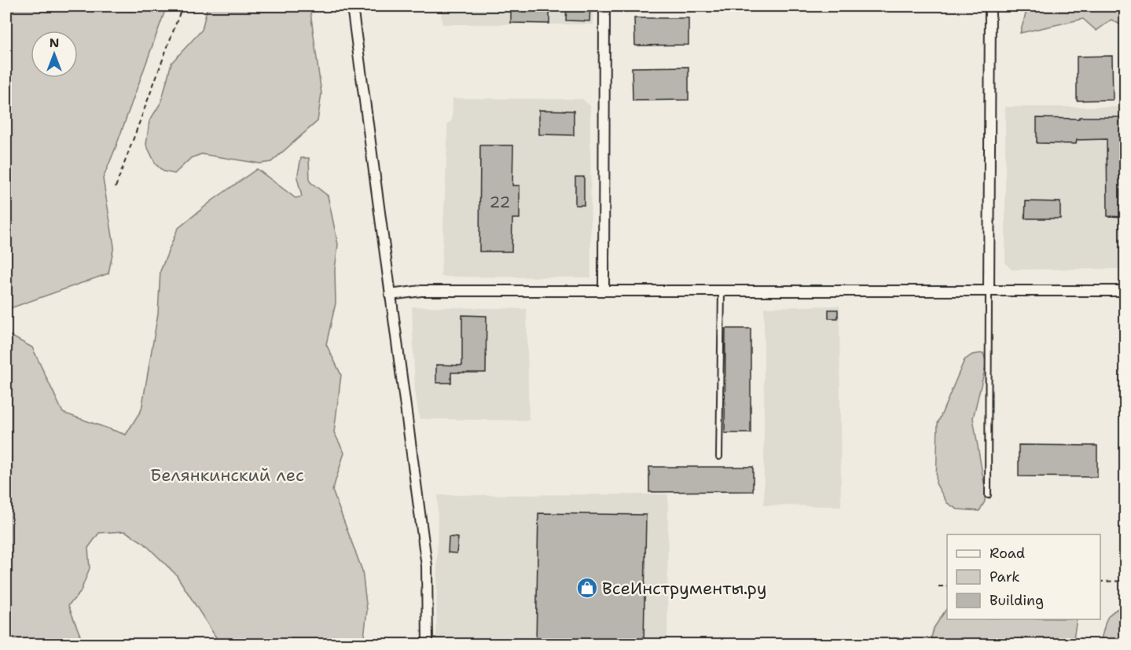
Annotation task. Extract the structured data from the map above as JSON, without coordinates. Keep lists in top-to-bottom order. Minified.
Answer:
{"parks":["Белянкинский лес"],"places":{"shop":["ВсеИнструменты.ру"]},"house_numbers":["22"],"legend":["Road","Park","Building"],"north":"top"}
